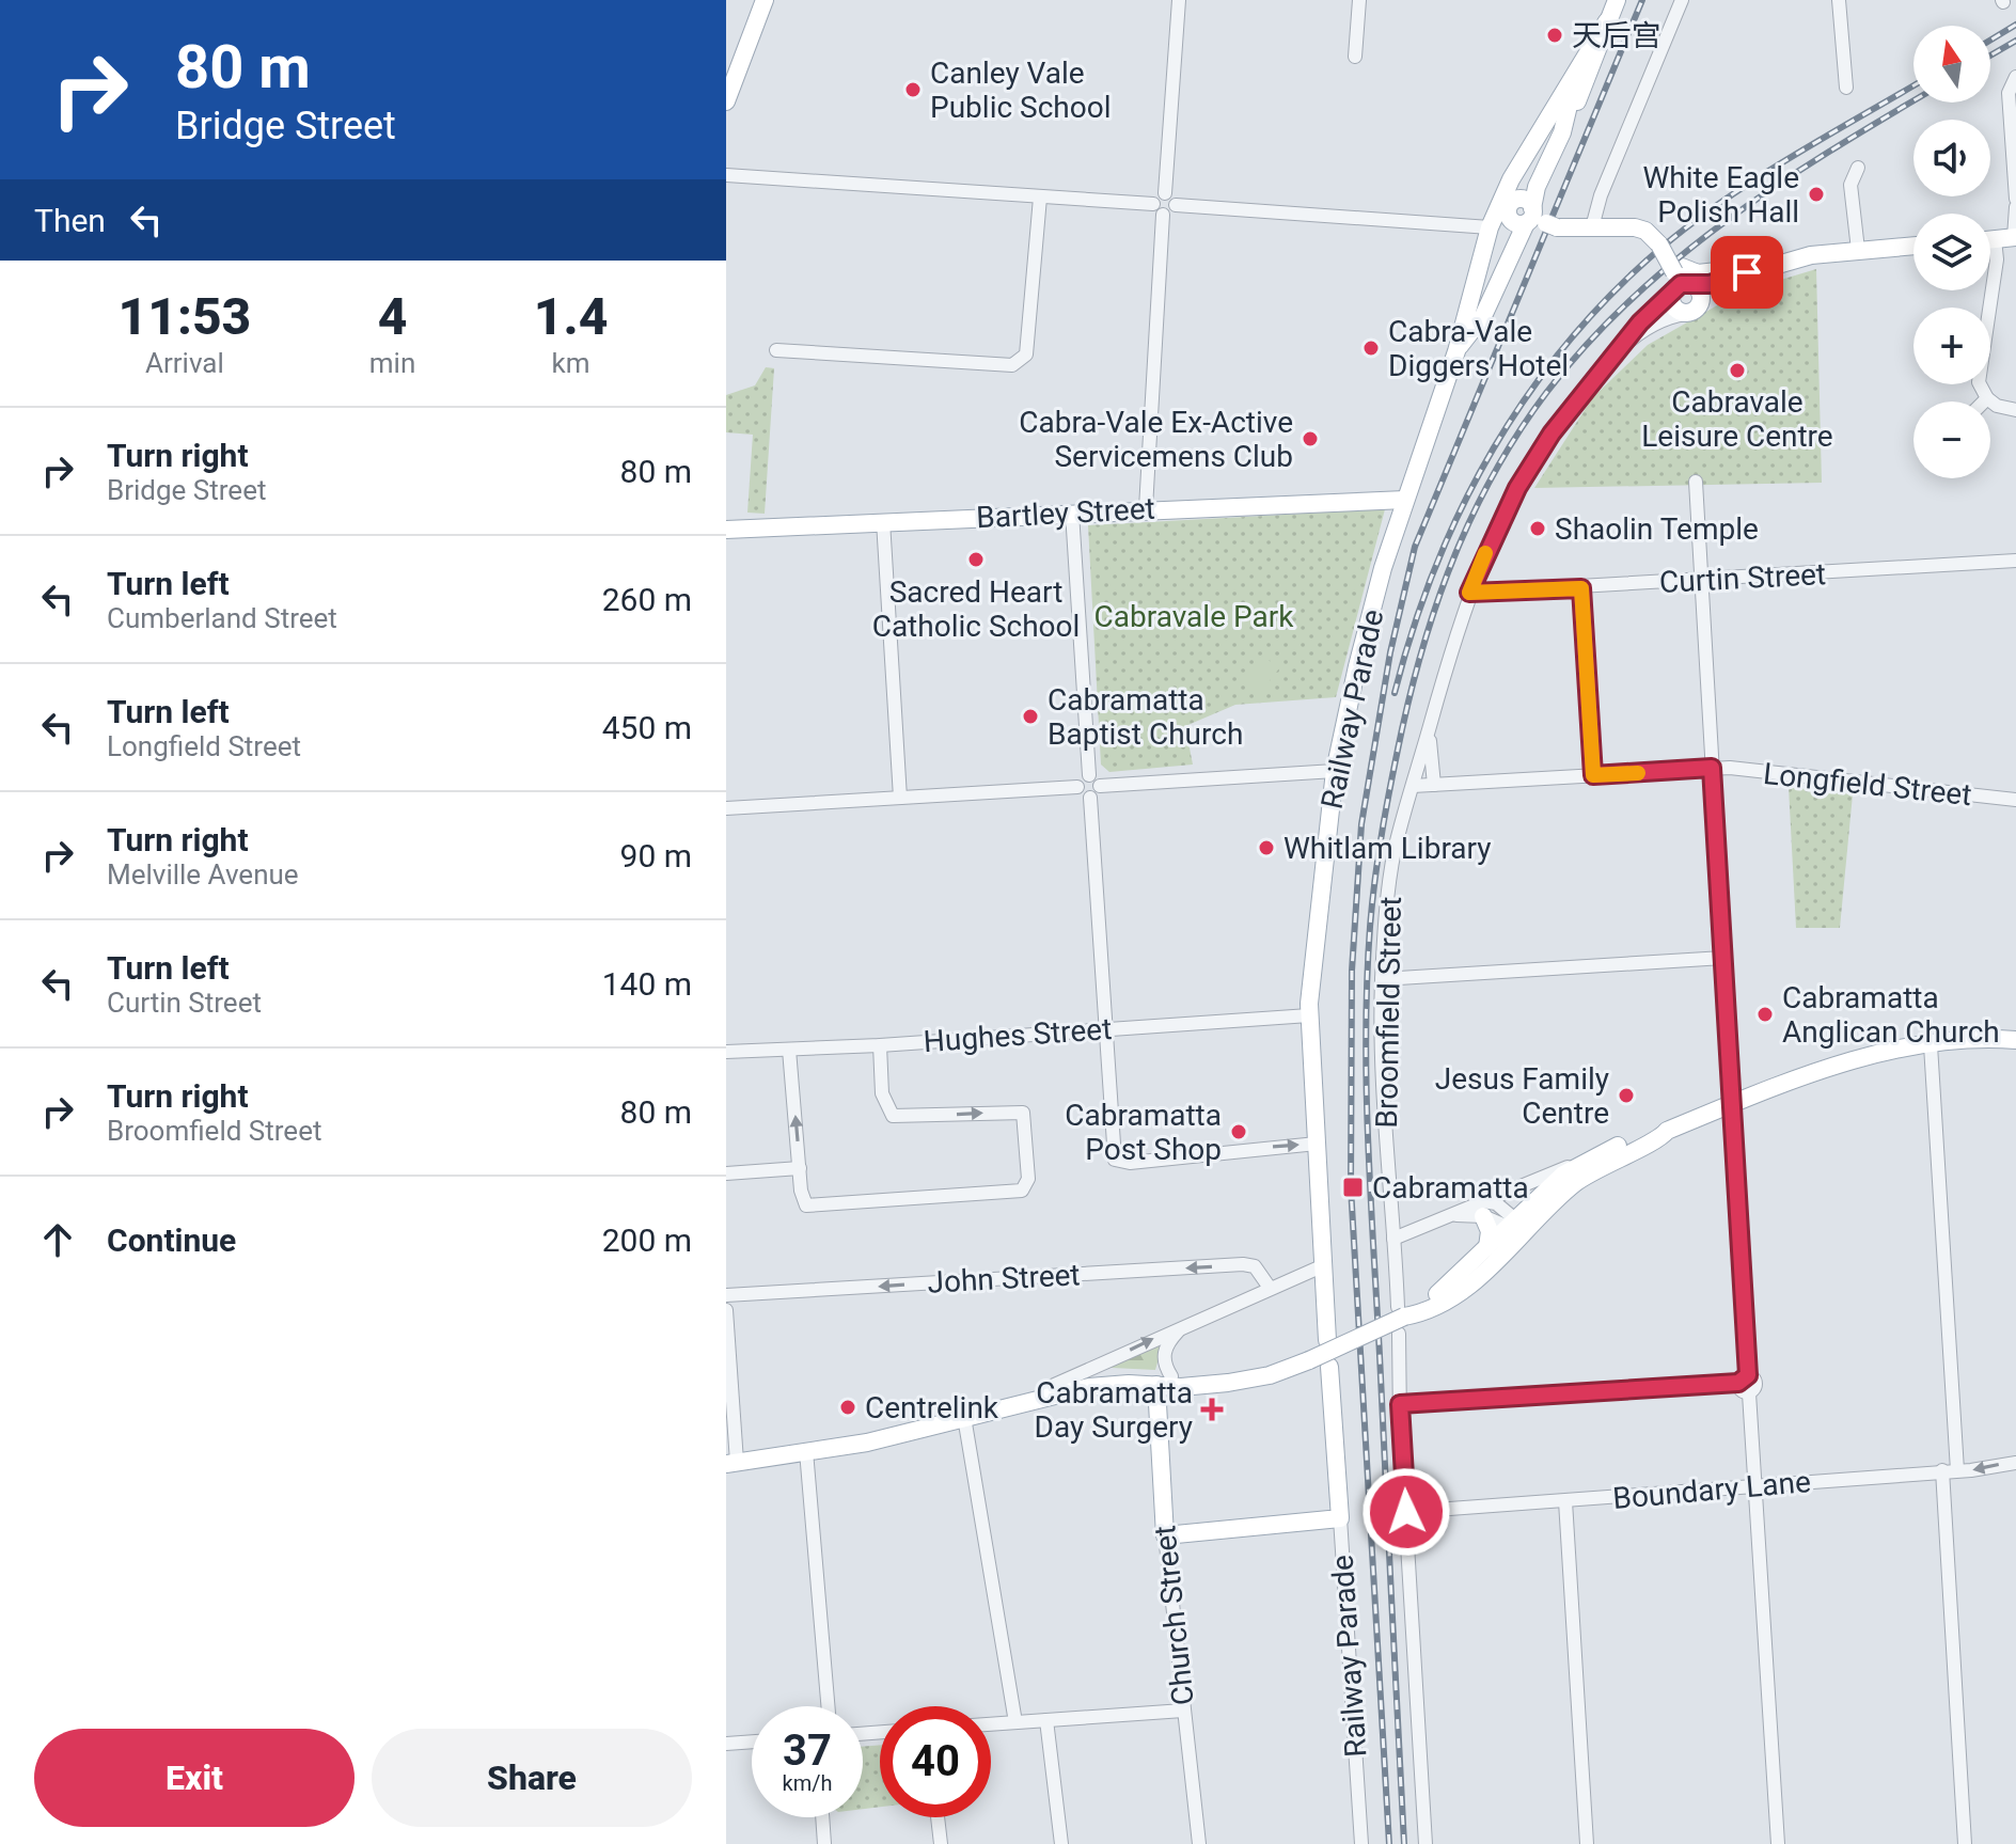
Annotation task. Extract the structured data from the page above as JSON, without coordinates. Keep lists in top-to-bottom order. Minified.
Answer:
{"streets":{"main road":["Bartley Street","Railway Parade","Church Street"],"street":["Curtin Street","Longfield Street","Broomfield Street","Hughes Street","John Street","Boundary Lane"]},"crossings":[["Bartley Street","Railway Parade"],["Curtin Street","Broomfield Street"],["Railway Parade","Hughes Street"],["Longfield Street","Broomfield Street"],["Broomfield Street","Boundary Lane"]],"parks":["Cabravale Park"],"places":{"other":["天后宫","Canley Vale Public School","White Eagle Polish Hall","Cabra-Vale Diggers Hotel","Cabravale Leisure Centre","Cabra-Vale Ex-Active Servicemens Club","Shaolin Temple","Sacred Heart Catholic School","Cabramatta Baptist Church","Whitlam Library","Cabramatta Anglican Church","Jesus Family Centre","Cabramatta Post Shop","Centrelink"],"transit":["Cabramatta"],"health":["Cabramatta Day Surgery"]},"north":"top","page":{"turn":["80 m","Bridge Street"],"map_buttons":["+","−"],"then":"Then","eta":["11:53","Arrival","4","min","1.4","km"],"list":[{"name":"Turn right","note":"Bridge Street","value":"80 m"},{"name":"Turn left","note":"Cumberland Street","value":"260 m"},{"name":"Turn left","note":"Longfield Street","value":"450 m"},{"name":"Turn right","note":"Melville Avenue","value":"90 m"},{"name":"Turn left","note":"Curtin Street","value":"140 m"},{"name":"Turn right","note":"Broomfield Street","value":"80 m"},{"name":"Continue","value":"200 m"}],"speed":"37 km/h","limit":"40","buttons":["Exit","Share"]}}
